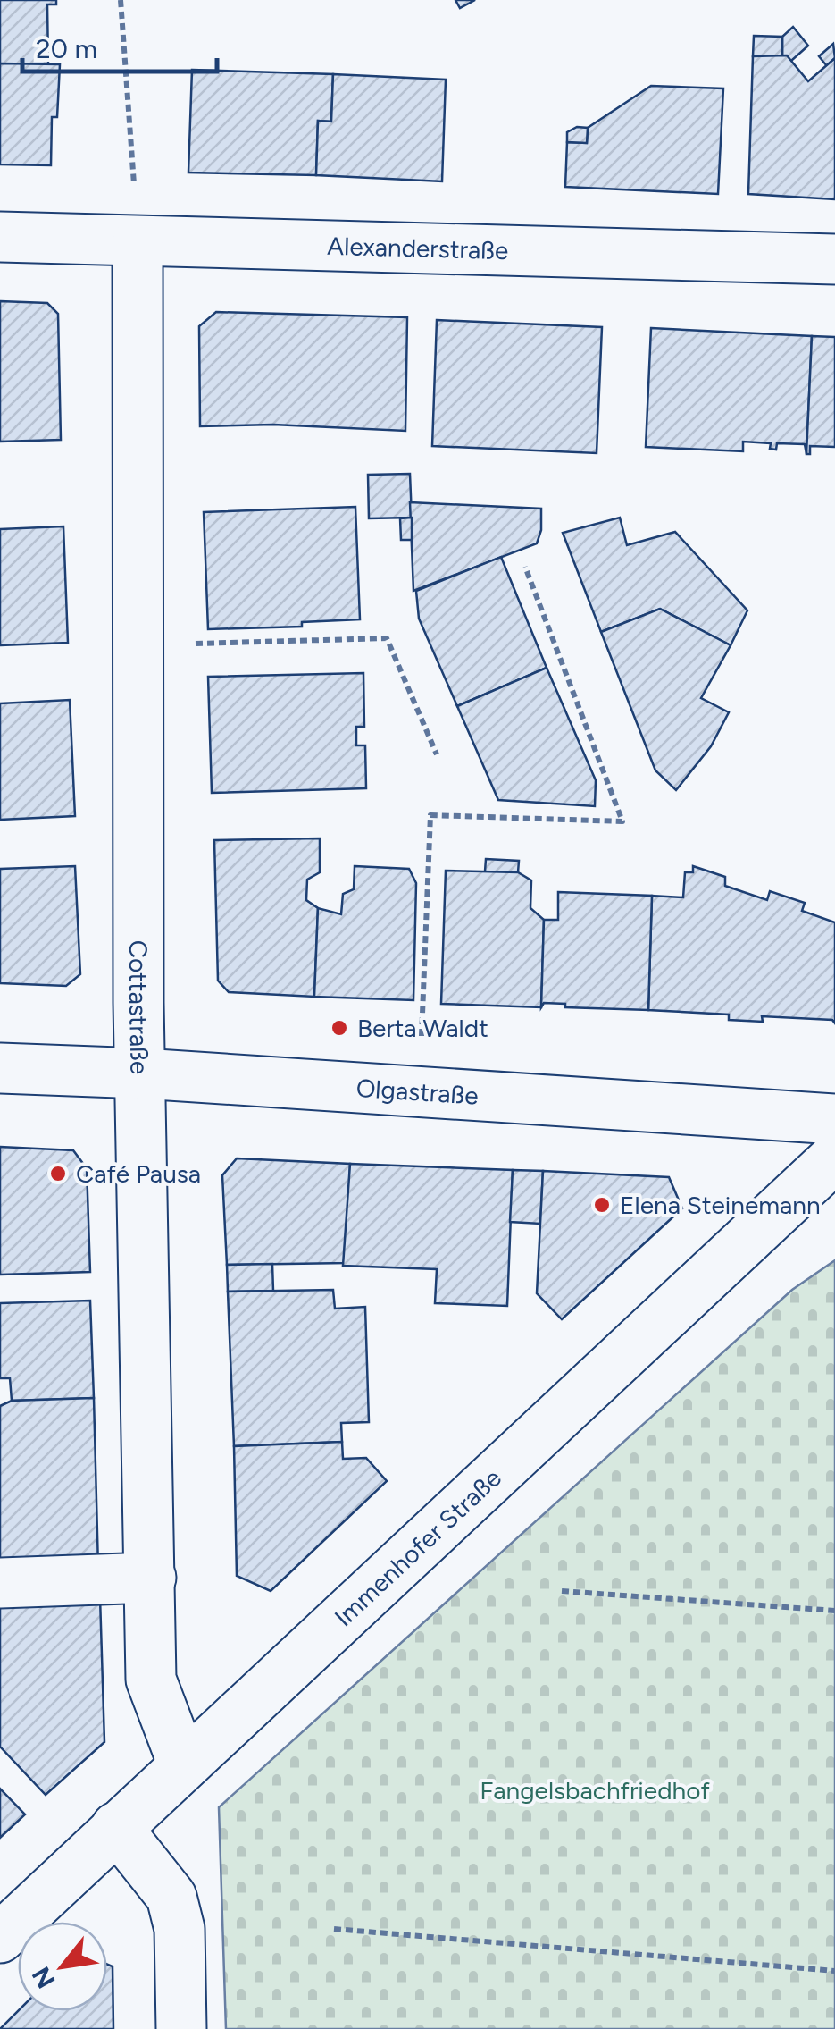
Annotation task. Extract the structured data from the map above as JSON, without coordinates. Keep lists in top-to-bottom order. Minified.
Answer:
{"streets":{"street":["Alexanderstraße","Cottastraße","Olgastraße","Immenhofer Straße"]},"crossings":[["Alexanderstraße","Cottastraße"],["Cottastraße","Olgastraße"],["Cottastraße","Immenhofer Straße"]],"parks":["Fangelsbachfriedhof"],"places":["Berta Waldt","Café Pausa","Elena Steinemann"],"scale_bar":"20 m","north":"bottom left"}
